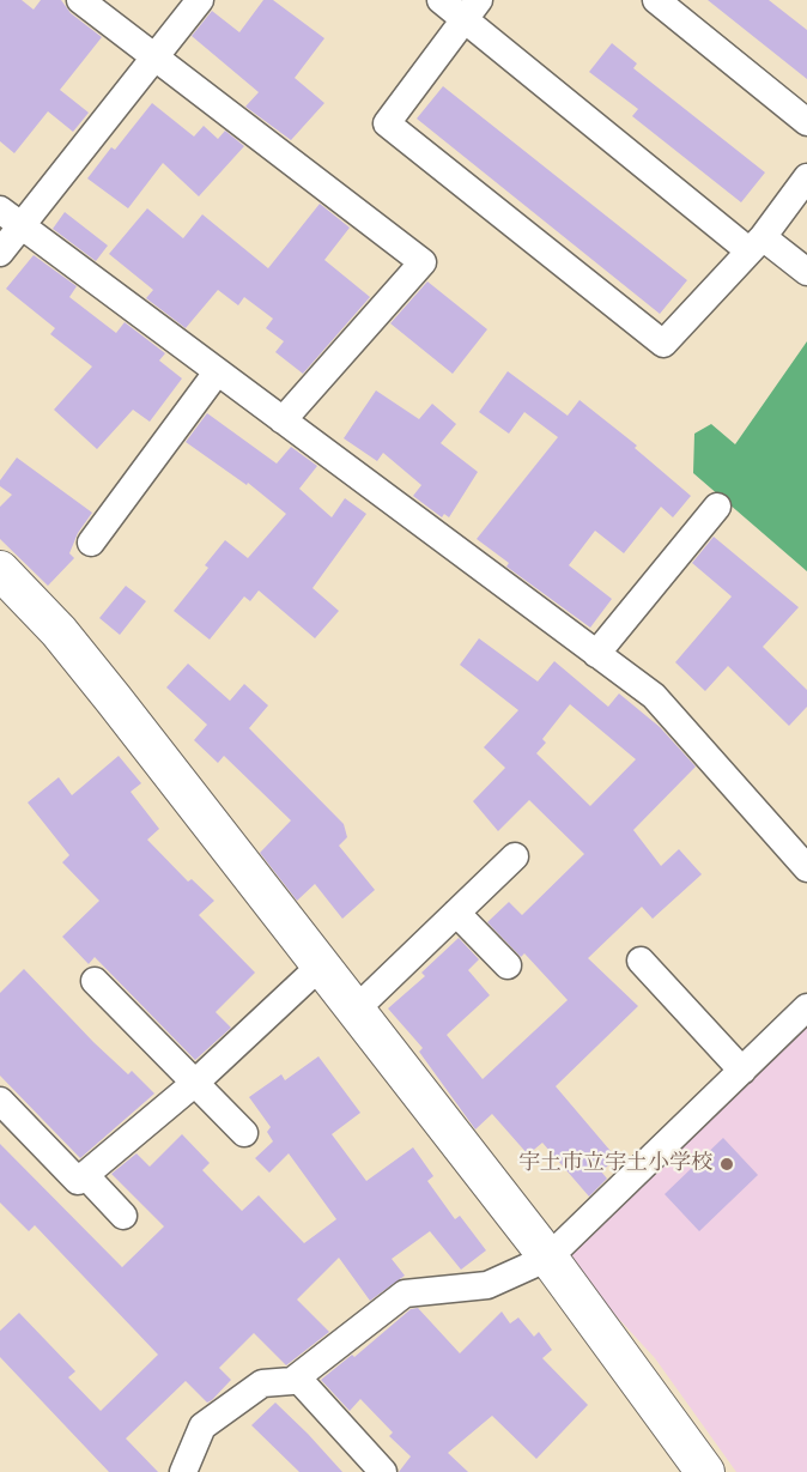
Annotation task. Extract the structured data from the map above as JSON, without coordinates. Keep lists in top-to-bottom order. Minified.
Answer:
{"places":["宇土市立宇土小学校"]}
